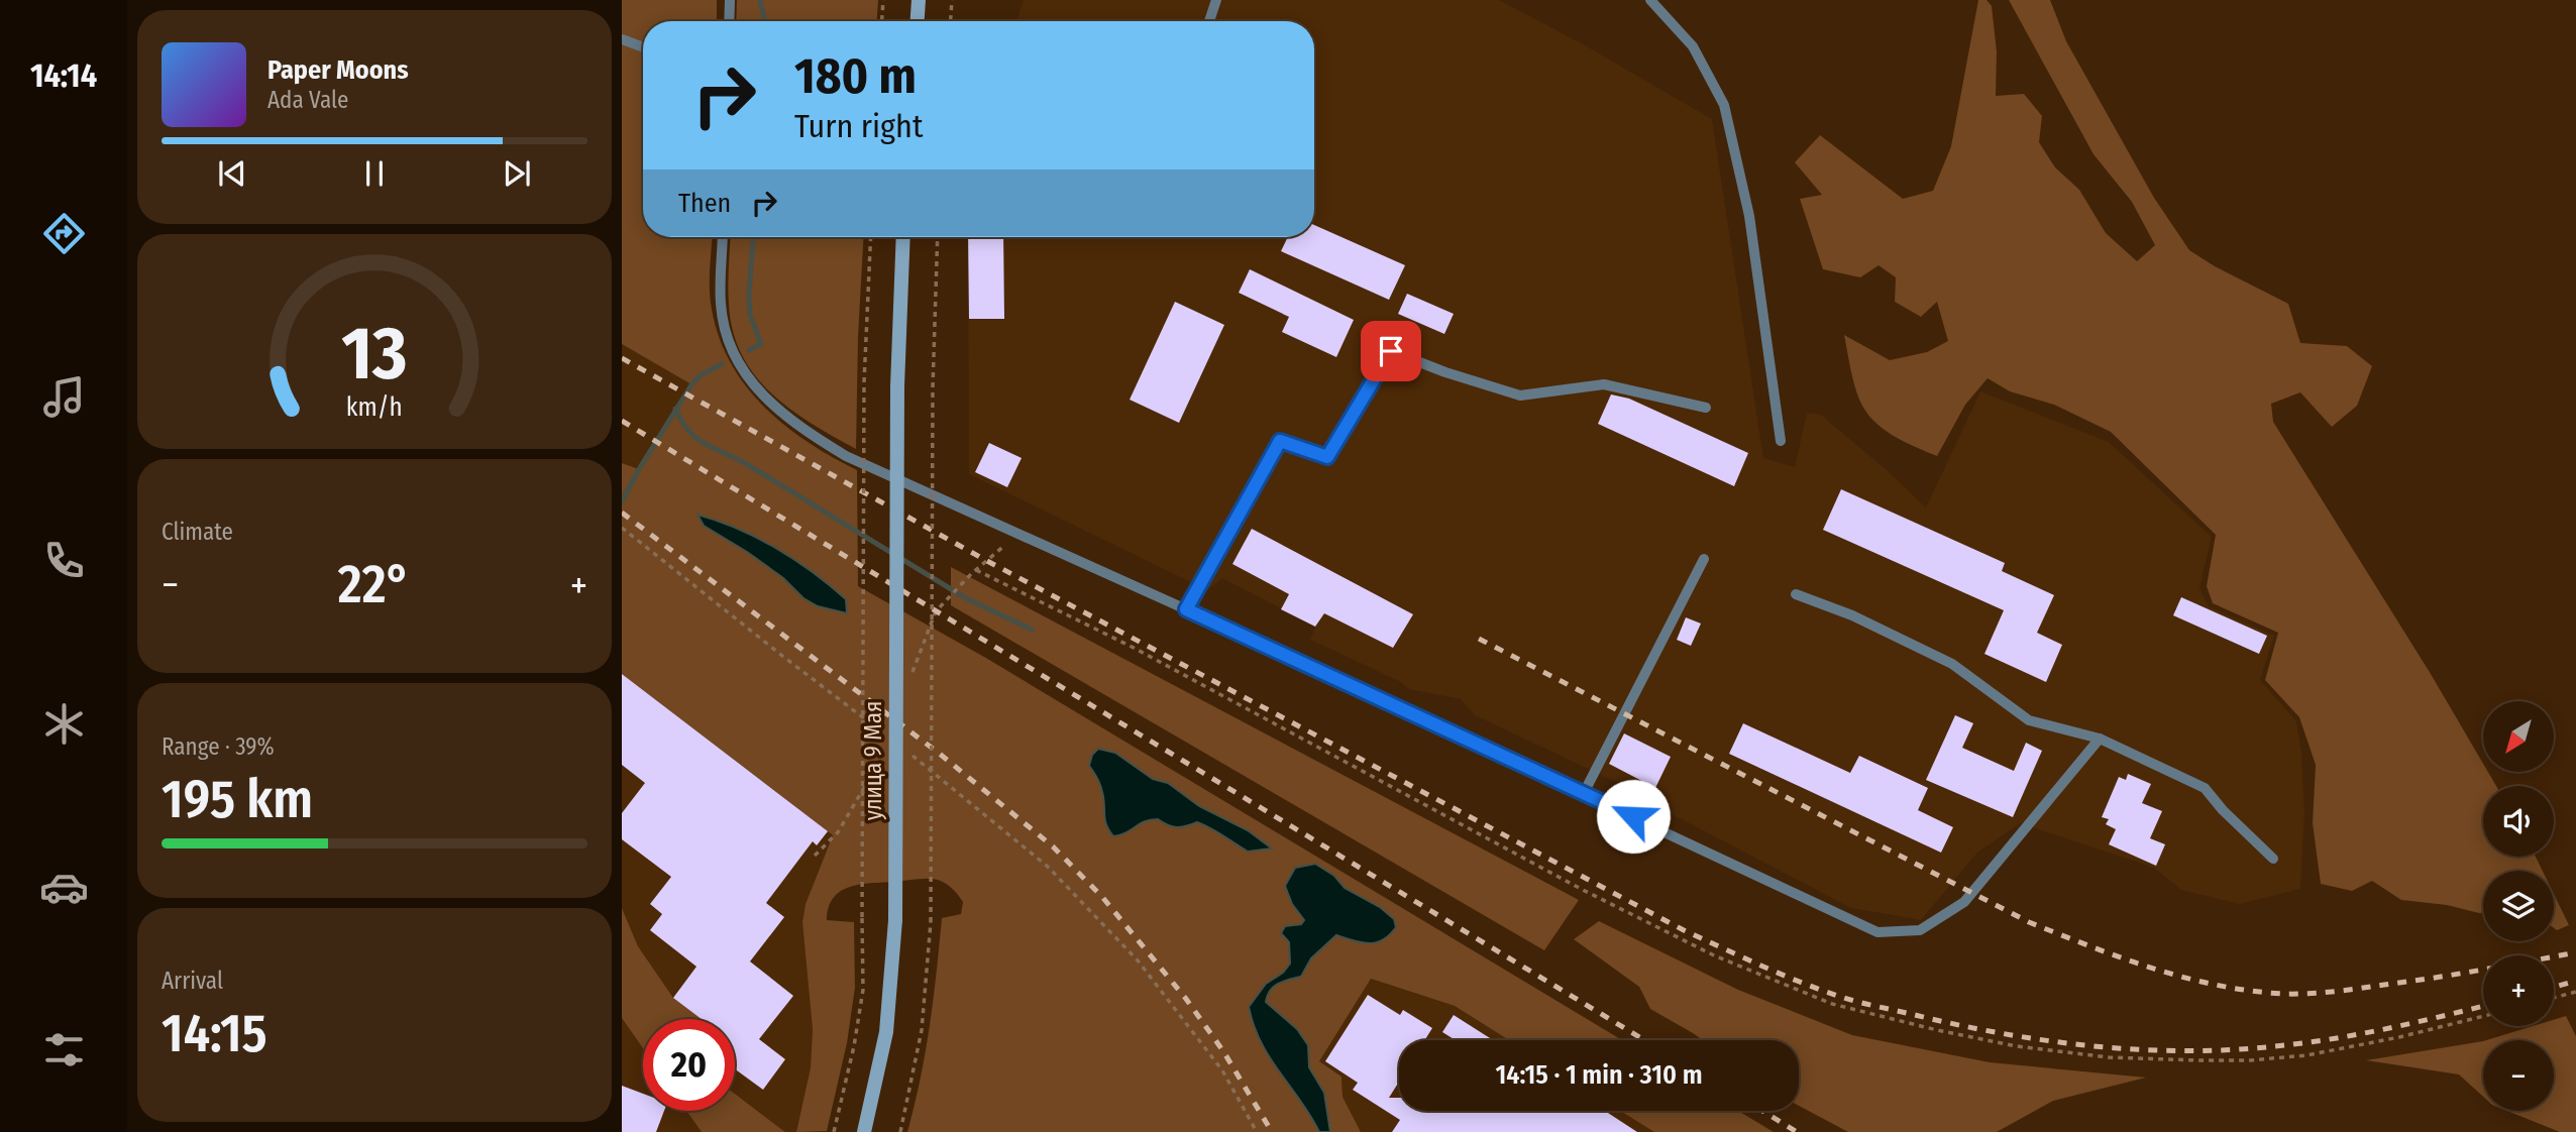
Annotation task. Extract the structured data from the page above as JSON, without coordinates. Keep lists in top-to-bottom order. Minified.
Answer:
{"streets":{"main road":["улица 9 Мая"]},"north":"bottom left","page":{"tabs":"14:14","turn":["180 m","Turn right"],"song":["Paper Moons","Ada Vale"],"then":"Then","tile":["Climate",["Range · 39%","195 km"],["Arrival","14:15"]],"heat":["−","22°","+"],"map_buttons":["+","−"],"limit":"20","trip":"14:15 · 1 min · 310 m","gauge":["13","km/h"]}}
